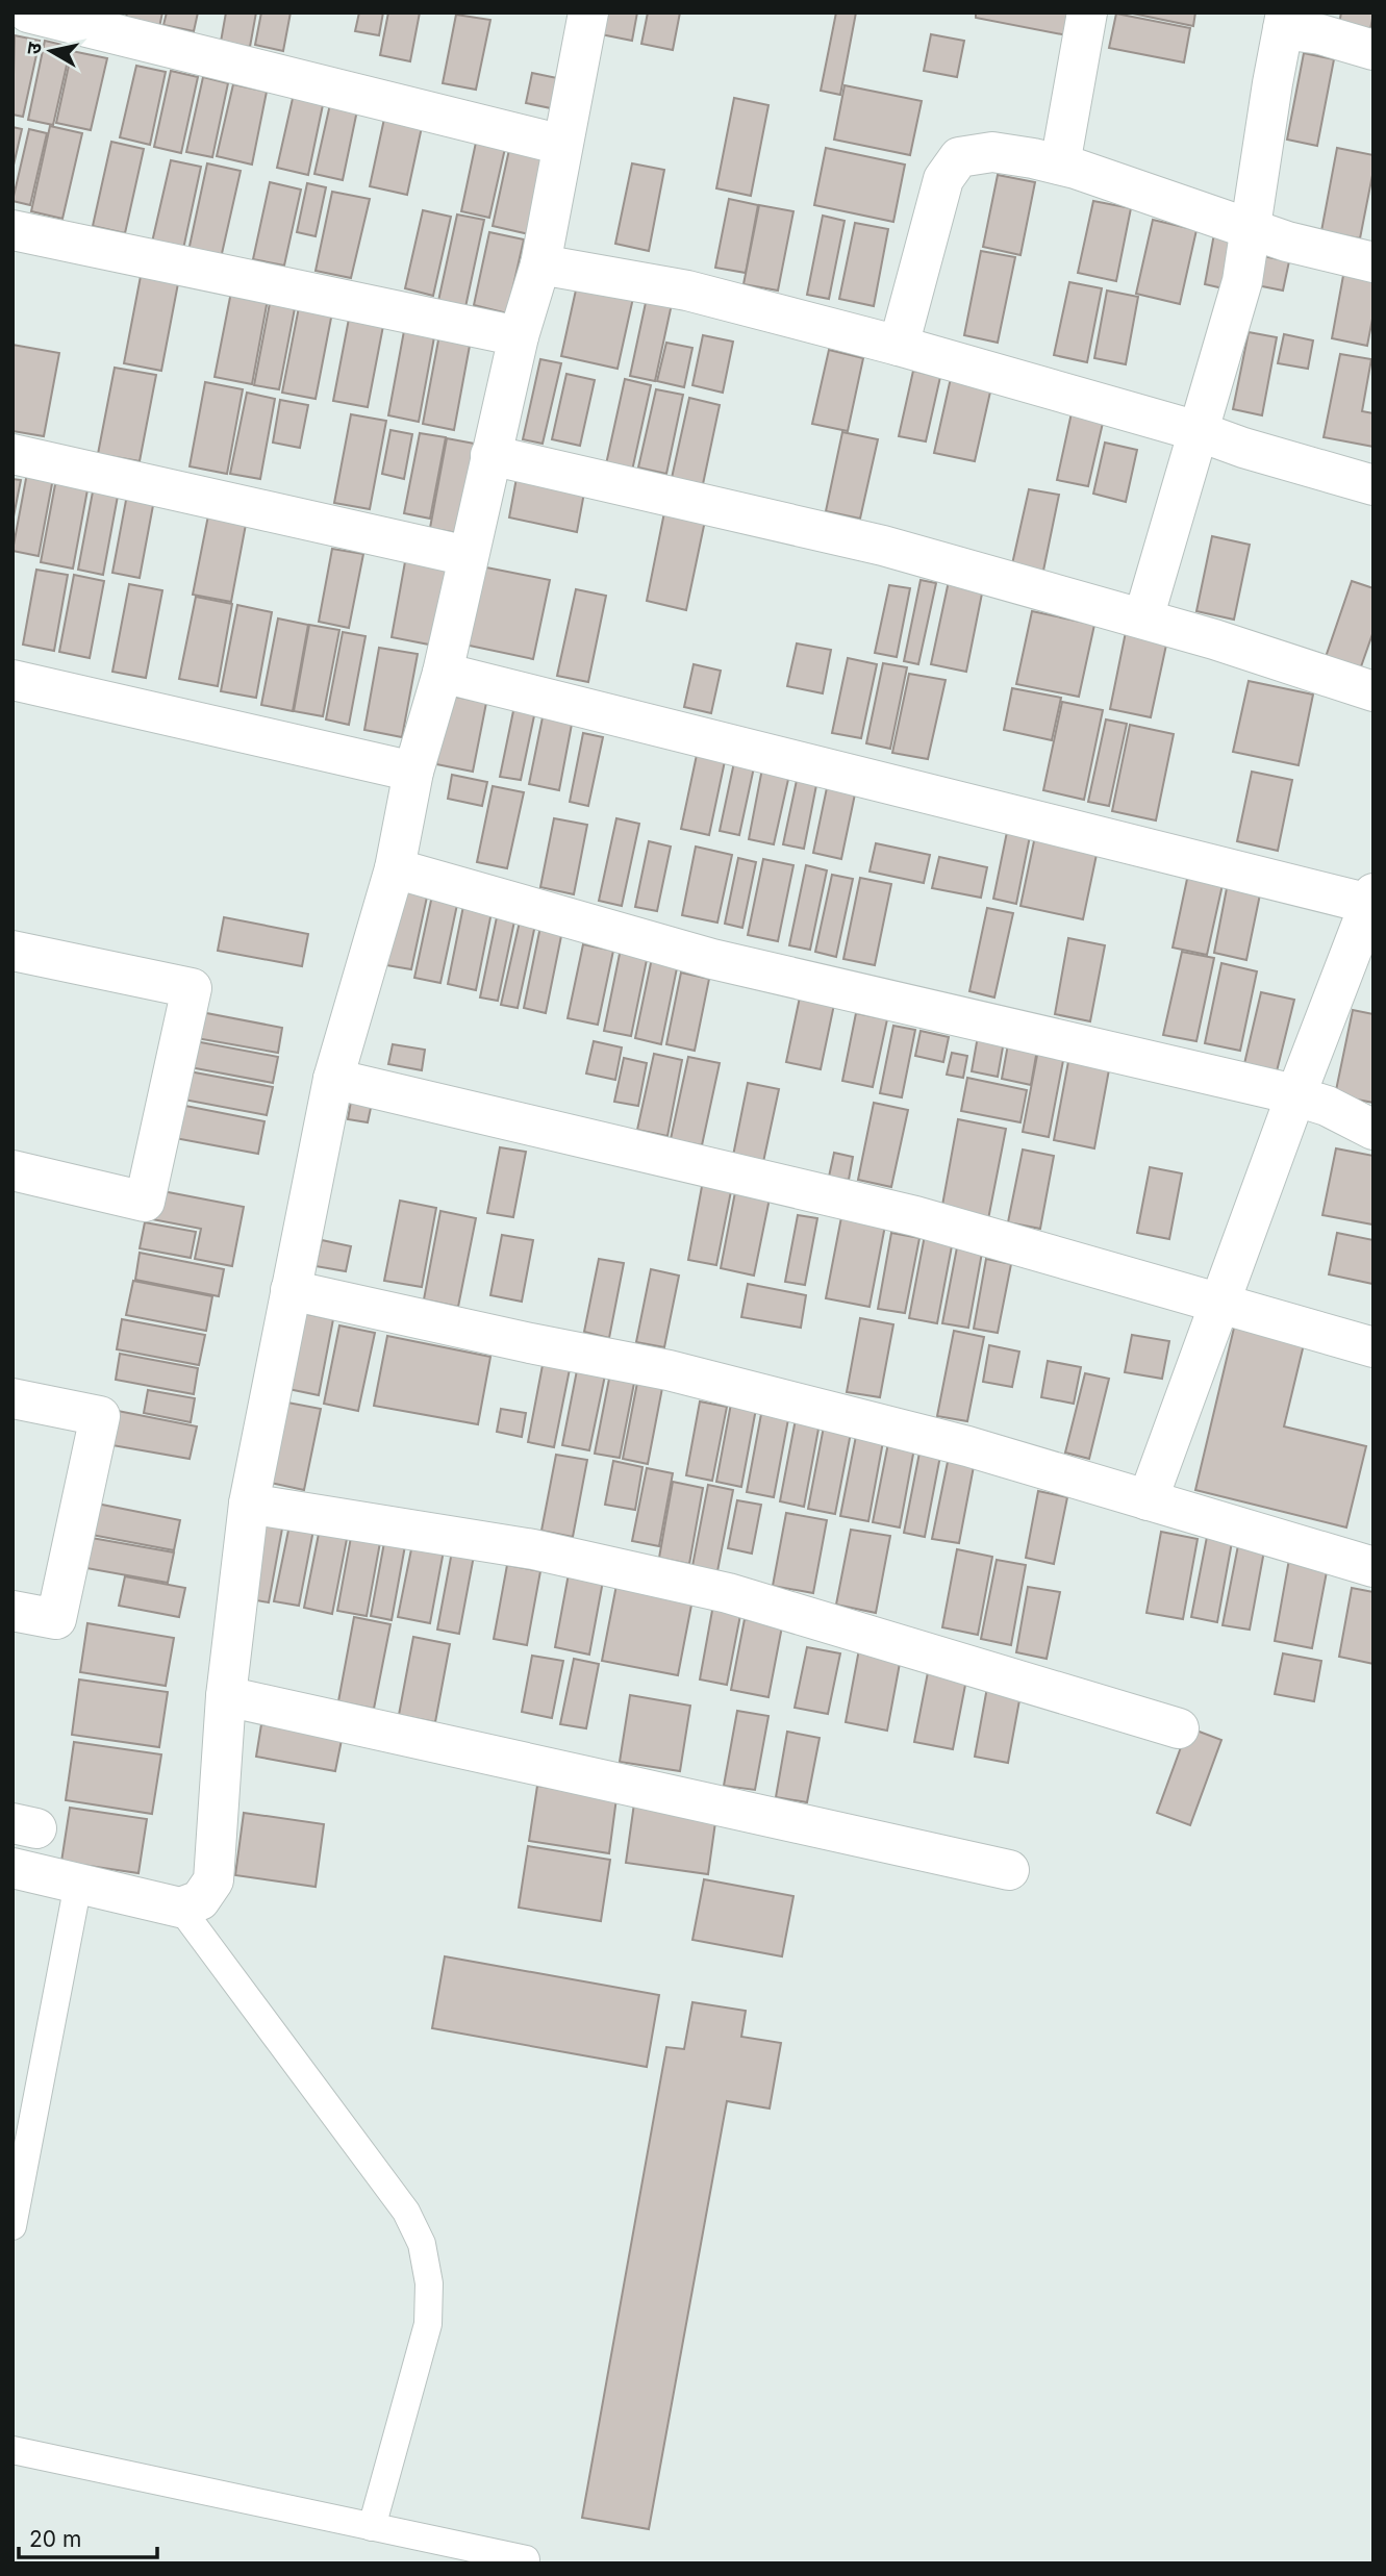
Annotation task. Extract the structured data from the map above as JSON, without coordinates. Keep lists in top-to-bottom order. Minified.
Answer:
{"scale_bar":"20 m","north":"left"}
